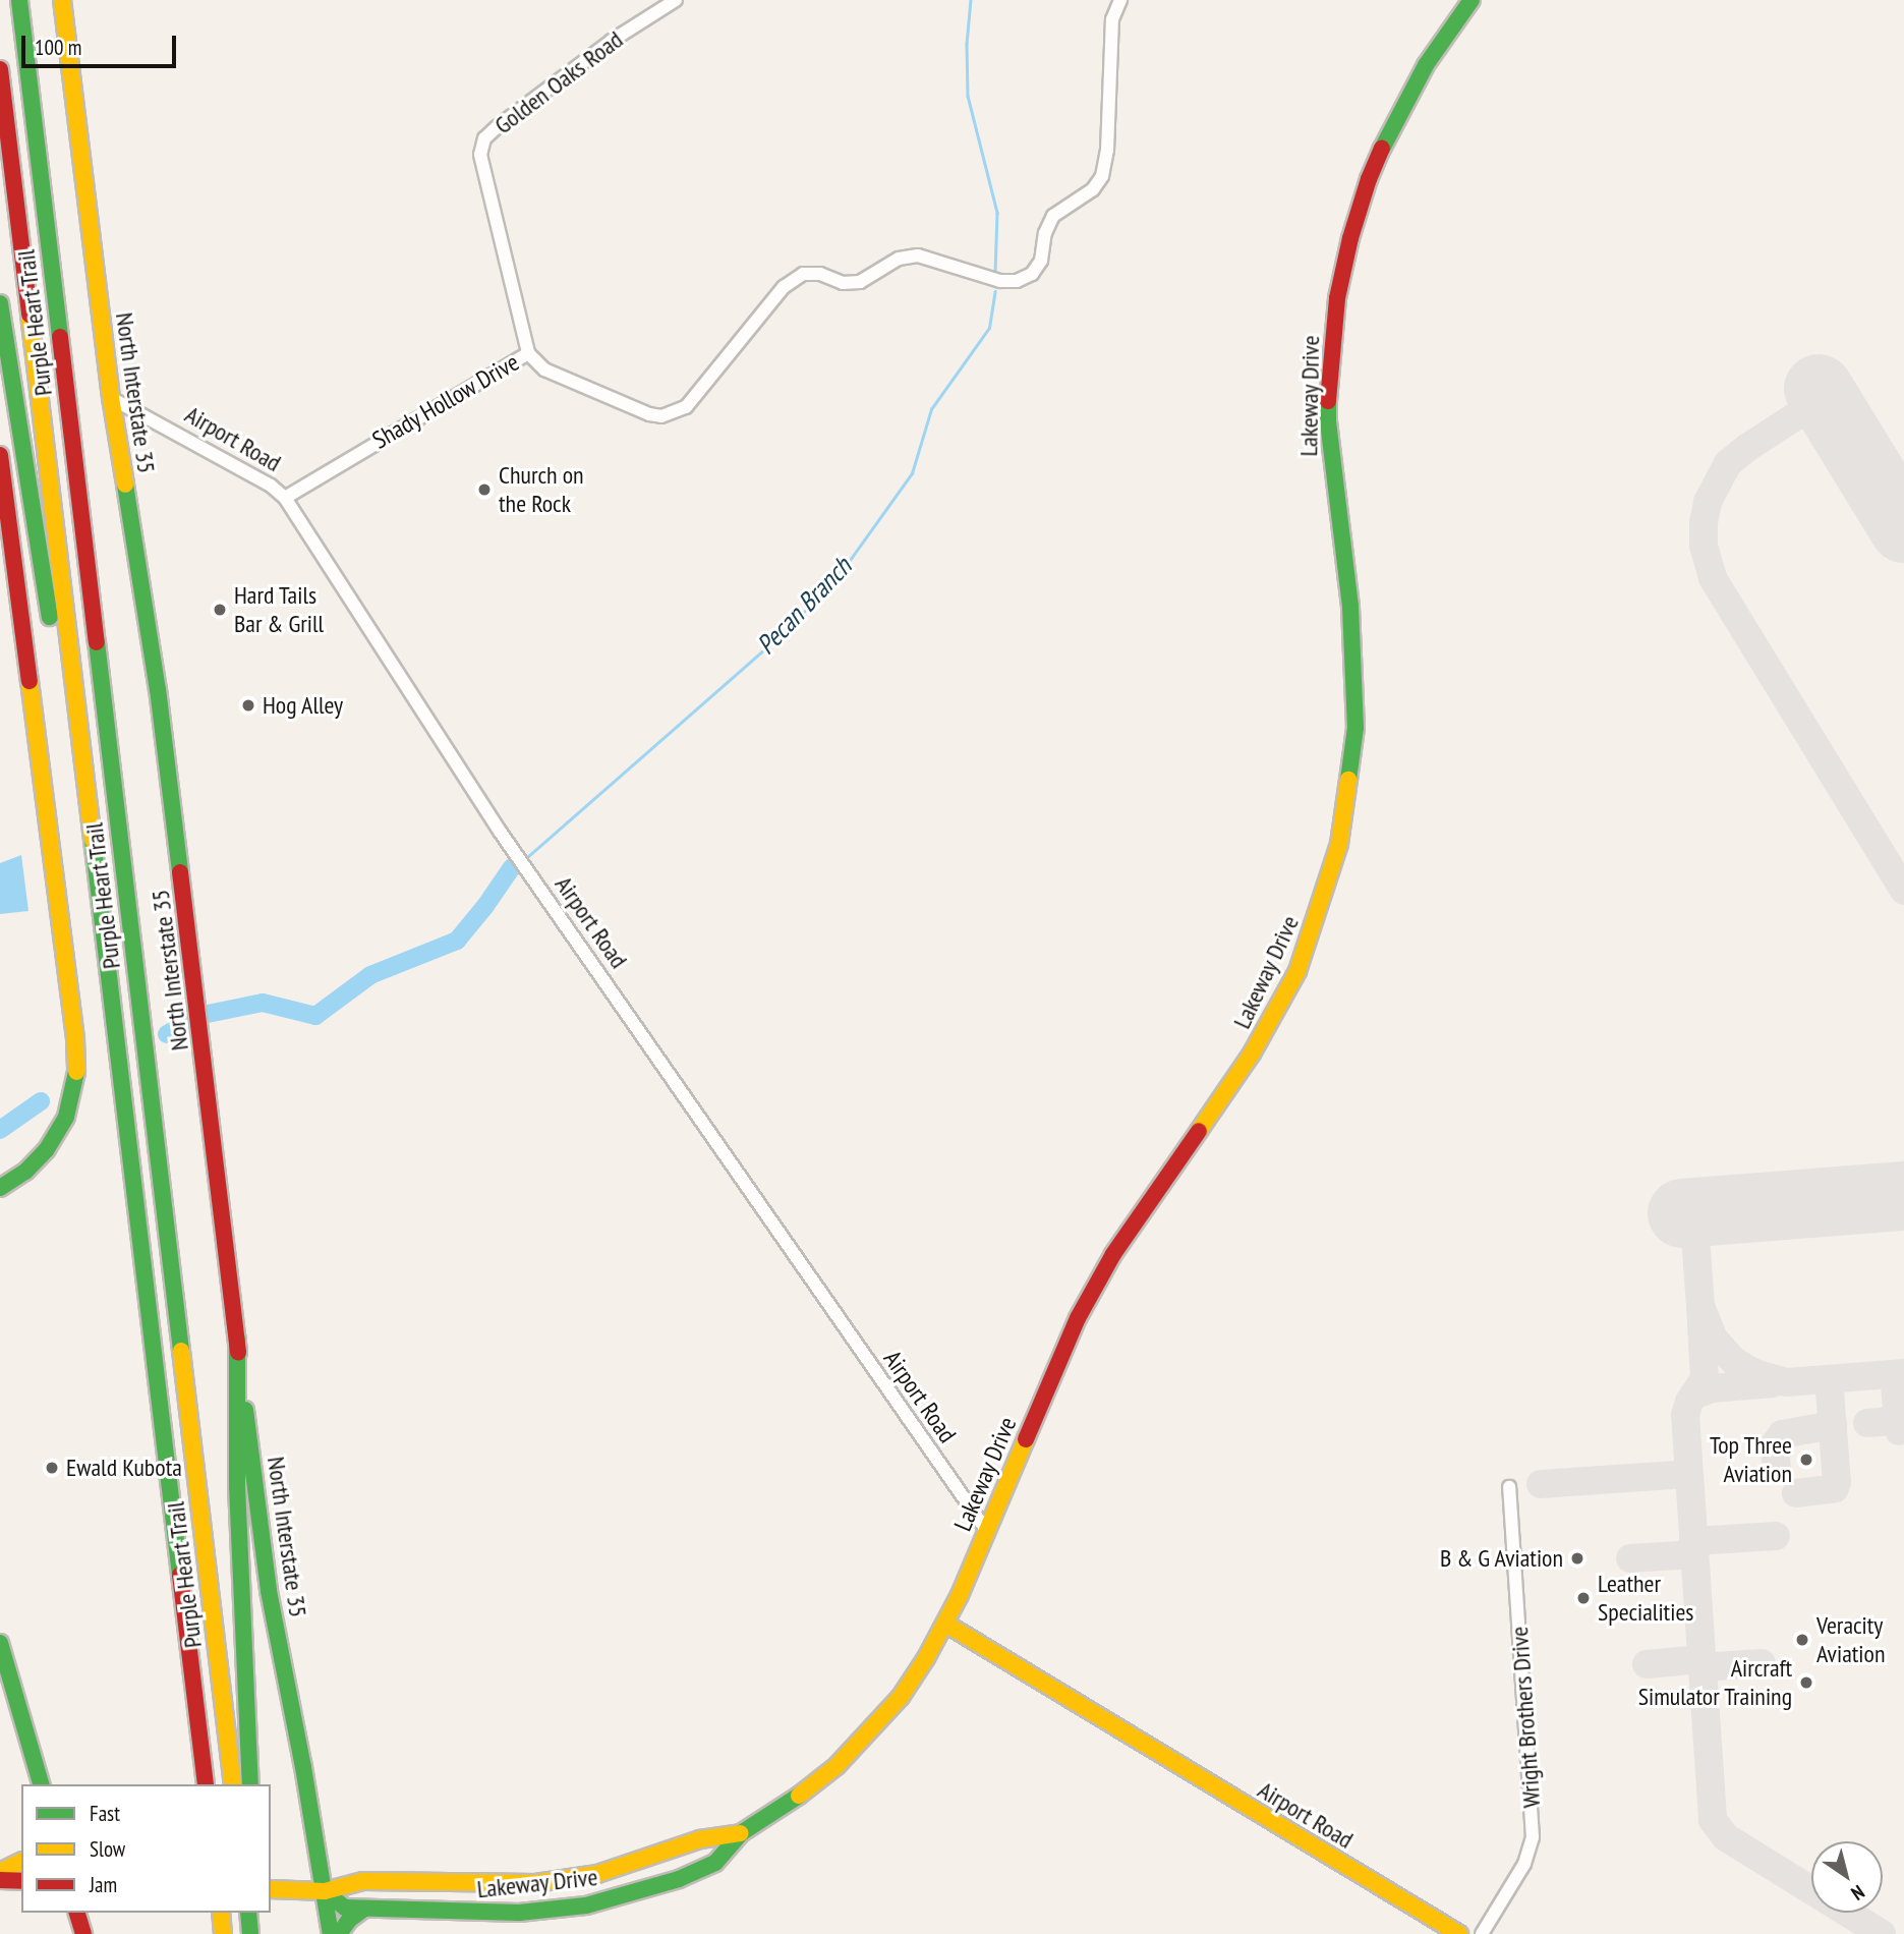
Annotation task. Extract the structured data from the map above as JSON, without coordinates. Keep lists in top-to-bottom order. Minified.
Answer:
{"streets":{"main road":["Purple Heart Trail","North Interstate 35","Lakeway Drive","Airport Road"],"street":["Golden Oaks Road","Shady Hollow Drive","Wright Brothers Drive"]},"crossings":[["Golden Oaks Road","Shady Hollow Drive"],["North Interstate 35","Lakeway Drive"],["North Interstate 35","Airport Road"],["Lakeway Drive","Airport Road"],["Shady Hollow Drive","Airport Road"]],"water":["Pecan Branch"],"places":["Church on the Rock","Hard Tails Bar & Grill","Hog Alley","Top Three Aviation","Ewald Kubota","B & G Aviation","Leather Specialities","Veracity Aviation","Aircraft Simulator Training"],"legend":["Fast","Slow","Jam"],"scale_bar":"100 m","north":"bottom right"}
